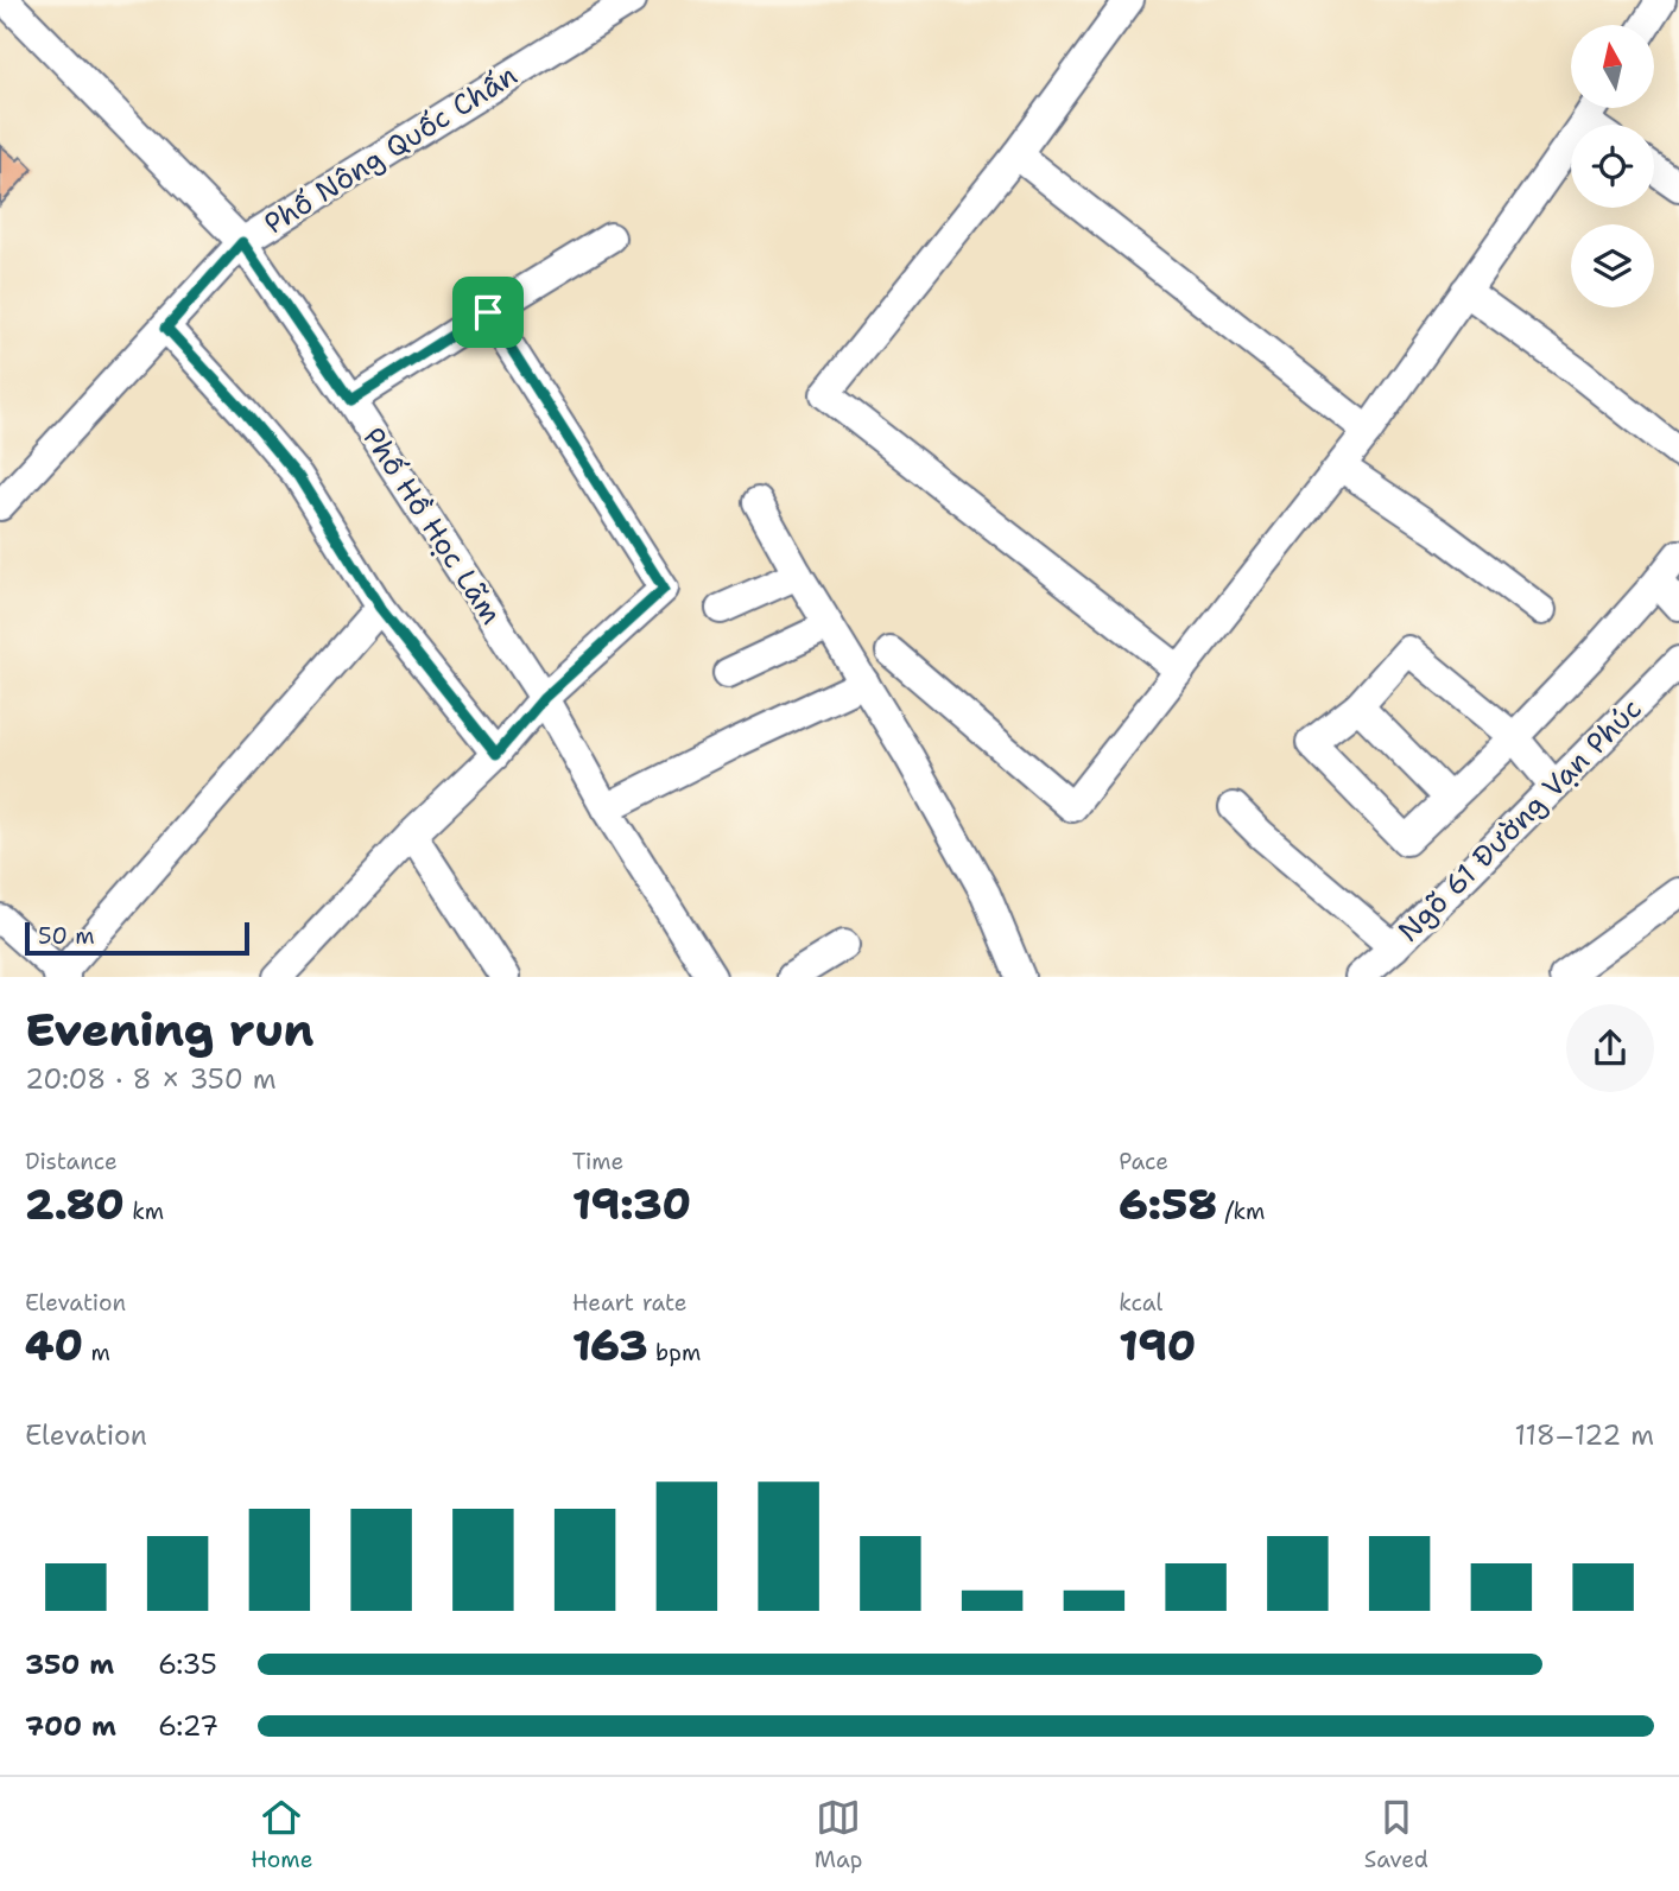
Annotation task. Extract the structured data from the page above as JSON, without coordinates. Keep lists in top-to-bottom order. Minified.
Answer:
{"streets":{"street":["Phố Nông Quốc Chấn","Phố Hồ Học Lãm","Ngõ 61 Đường Vạn Phúc"]},"crossings":[["Phố Nông Quốc Chấn","Phố Hồ Học Lãm"]],"scale_bar":"50 m","north":"top","page":{"scale":"50 m","heading":["Evening run","20:08 · 8 × 350 m"],"stats":[["Distance","2.80 km"],["Time","19:30"],["Pace","6:58 /km"],["Elevation","40 m"],["Heart rate","163 bpm"],["kcal","190"]],"chart":["Elevation","118–122 m"],"list":[{"name":"350 m","note":"6:35"},{"name":"700 m","note":"6:27"}],"tabs":["Home","Map","Saved"]}}
